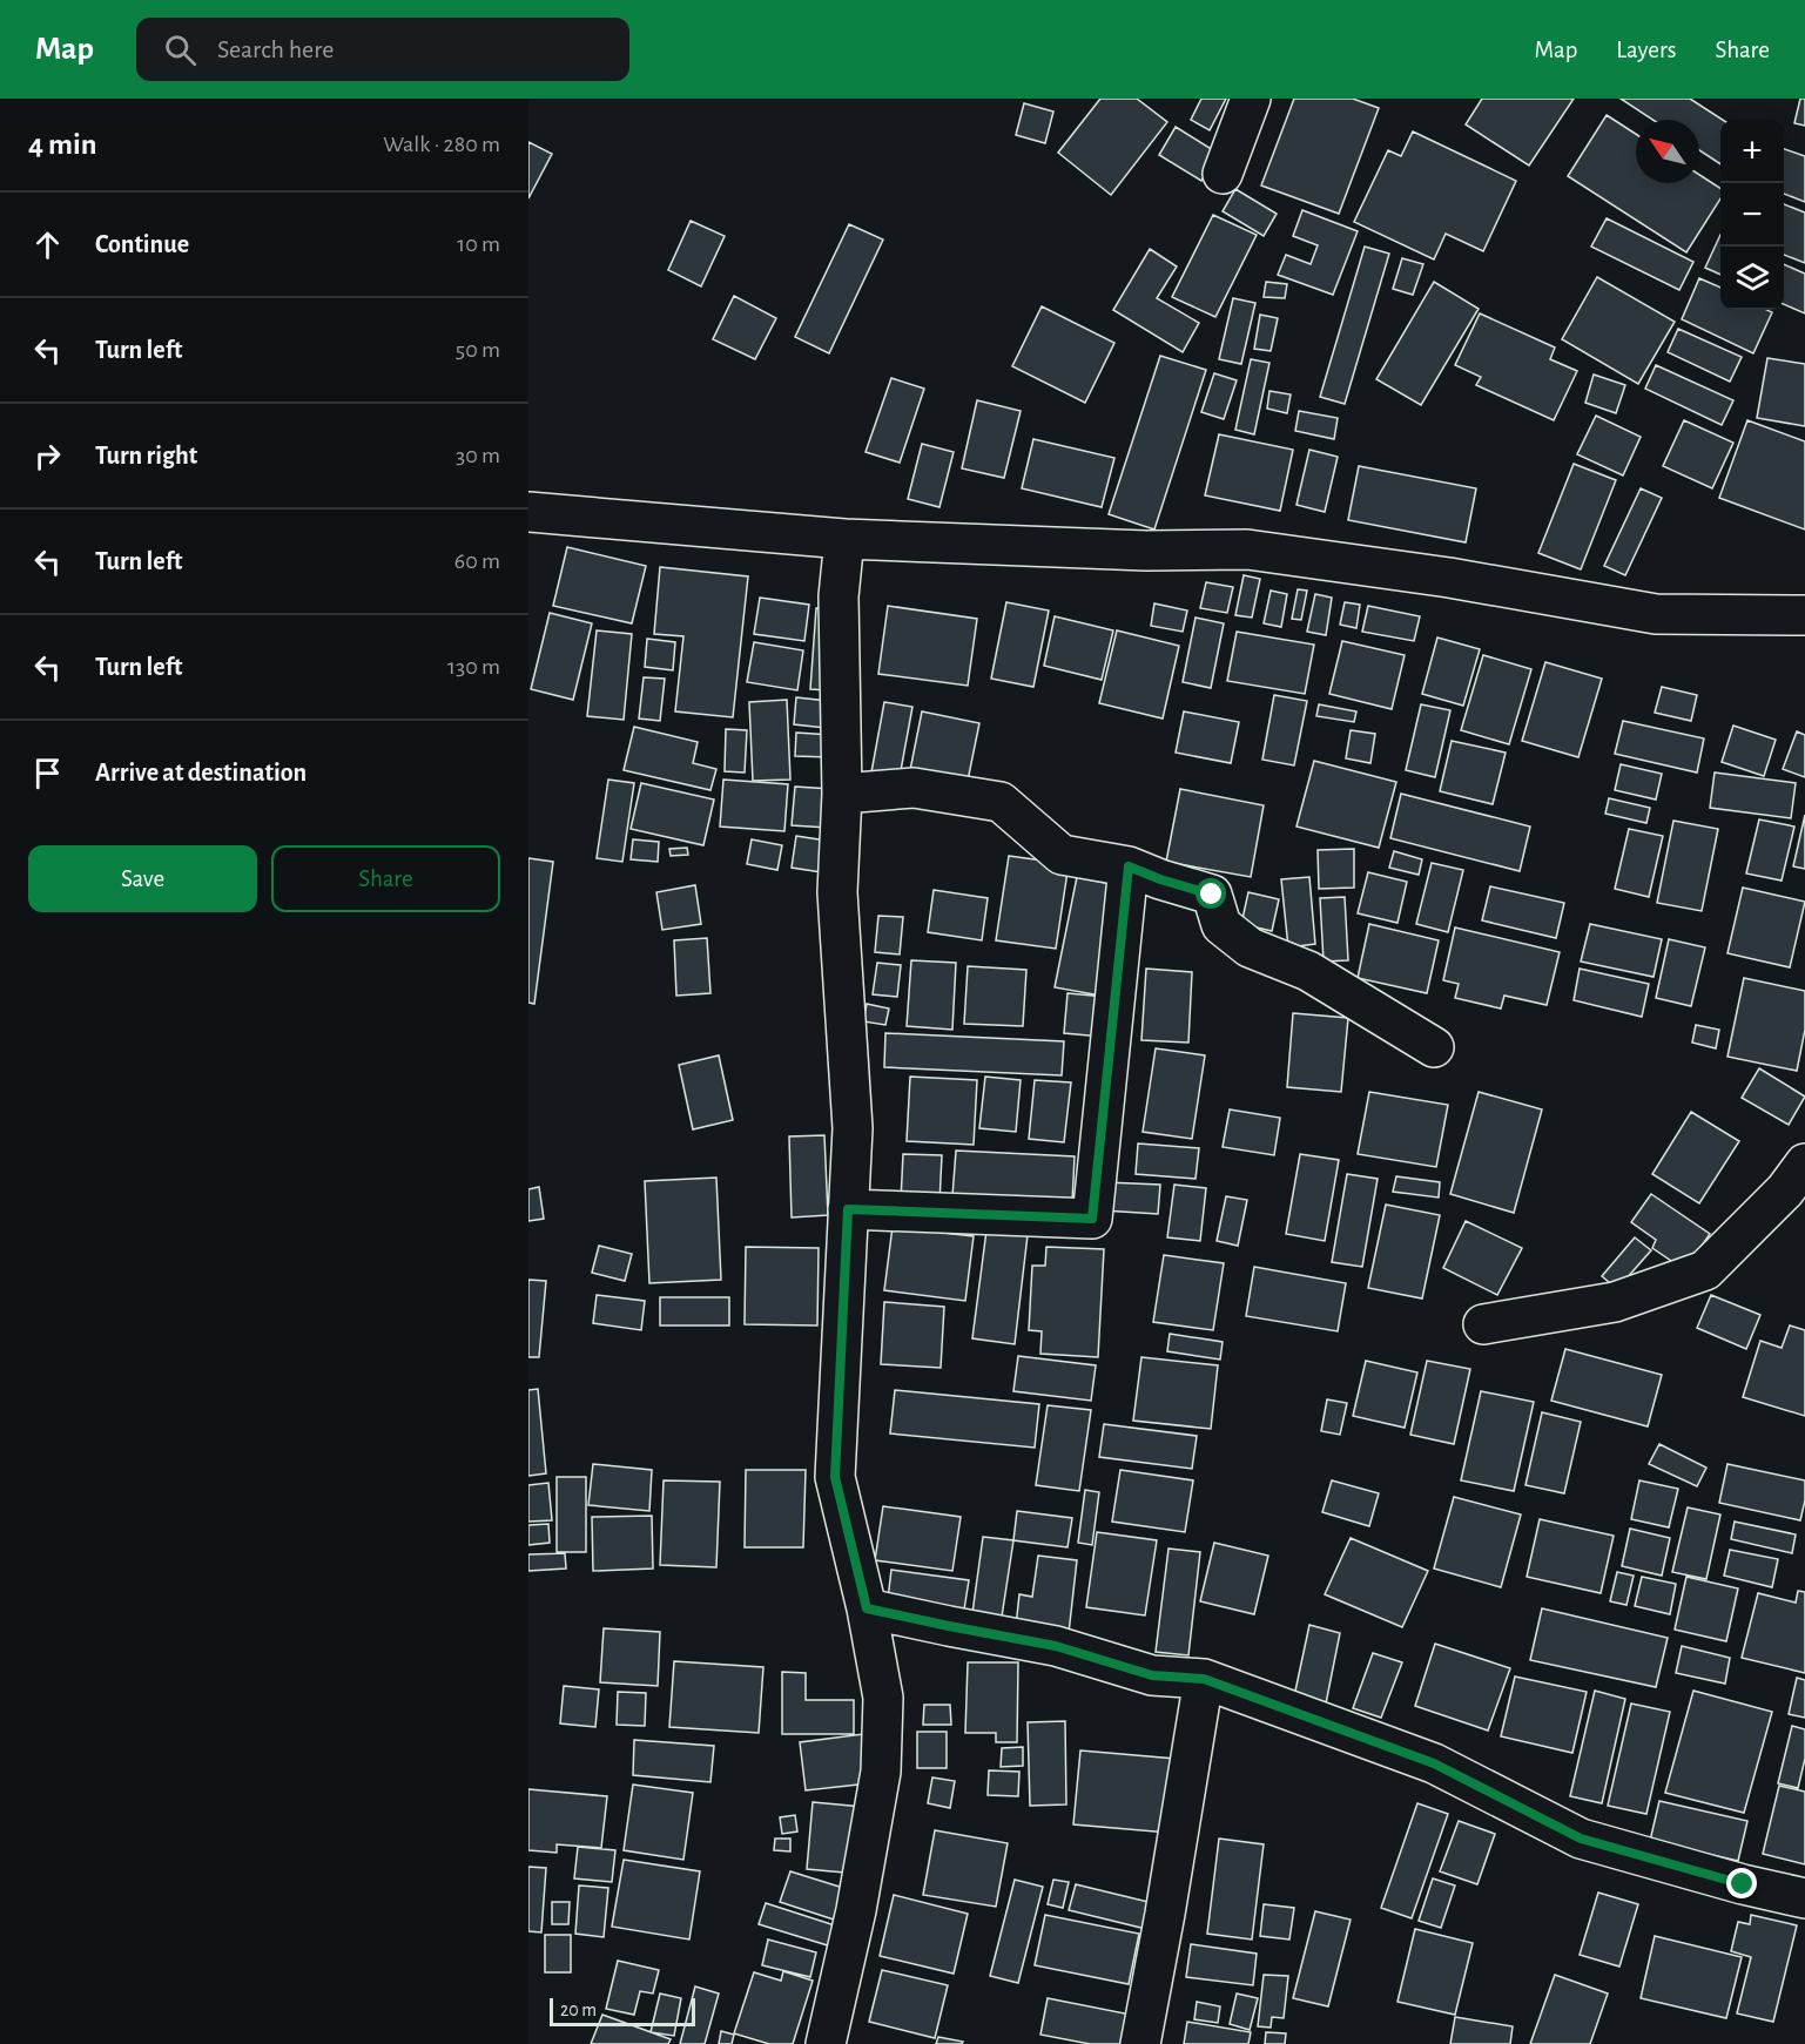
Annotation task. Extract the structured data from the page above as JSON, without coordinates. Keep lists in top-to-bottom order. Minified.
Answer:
{"scale_bar":"20 m","north":"top left","page":{"header":"Map","search":"Search here","nav":["Map","Layers","Share"],"heading":["4 min","Walk · 280 m"],"map_buttons":["+","−"],"list":[["Continue","10 m"],["Turn left","50 m"],["Turn right","30 m"],["Turn left","60 m"],["Turn left","130 m"],"Arrive at destination"],"buttons":["Save","Share"],"scale":"20 m"}}
